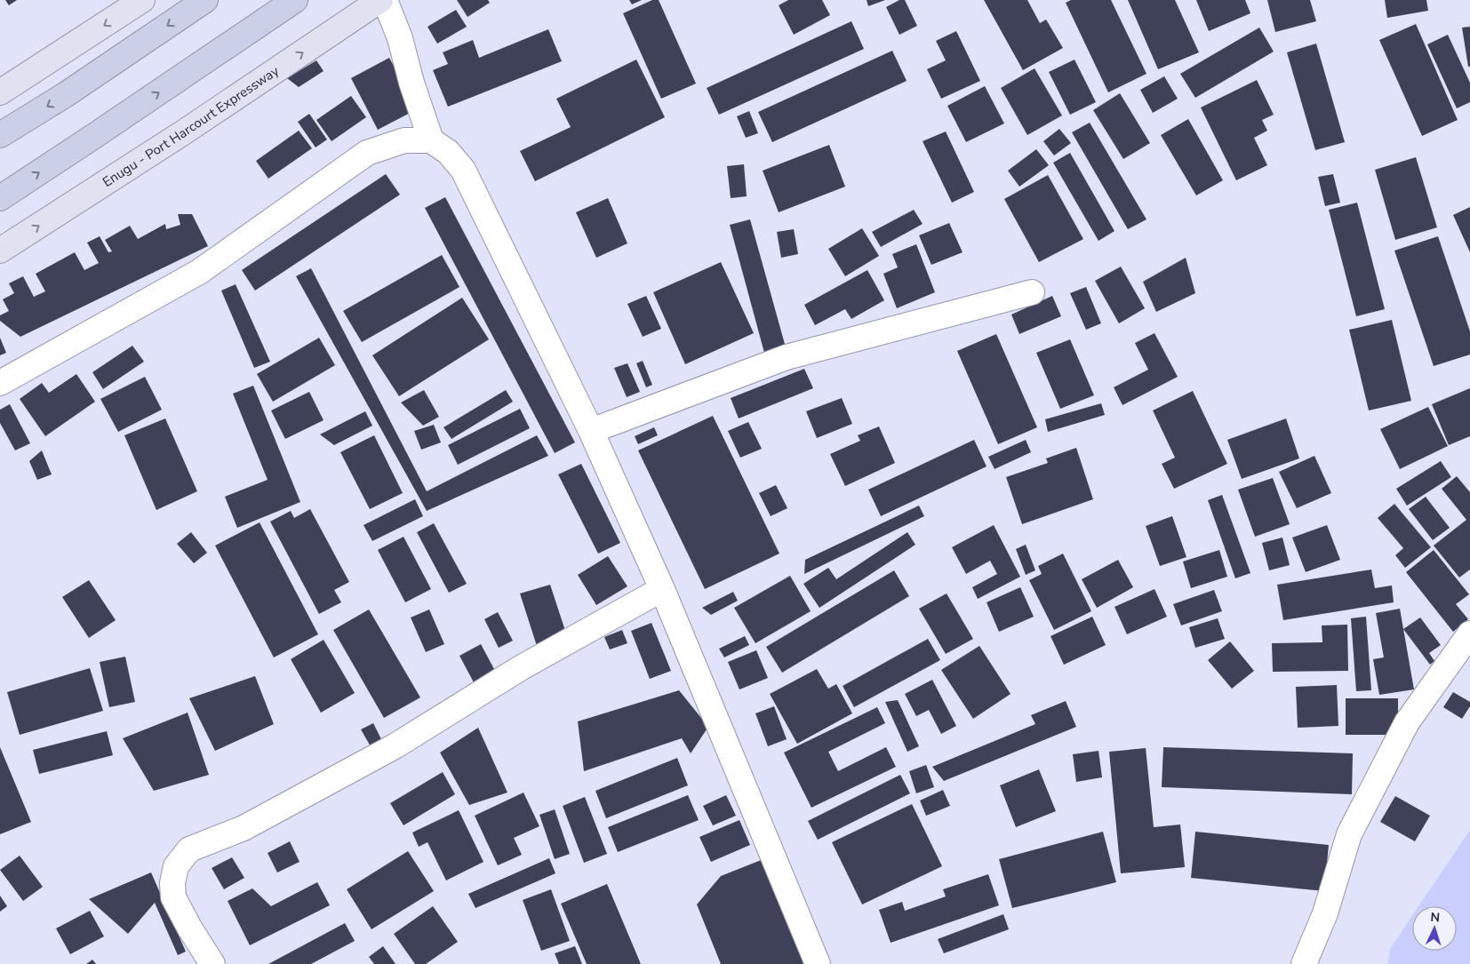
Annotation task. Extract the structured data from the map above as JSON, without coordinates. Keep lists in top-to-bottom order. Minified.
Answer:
{"streets":{"main road":["Enugu - Port Harcourt Expressway"]},"north":"top"}
